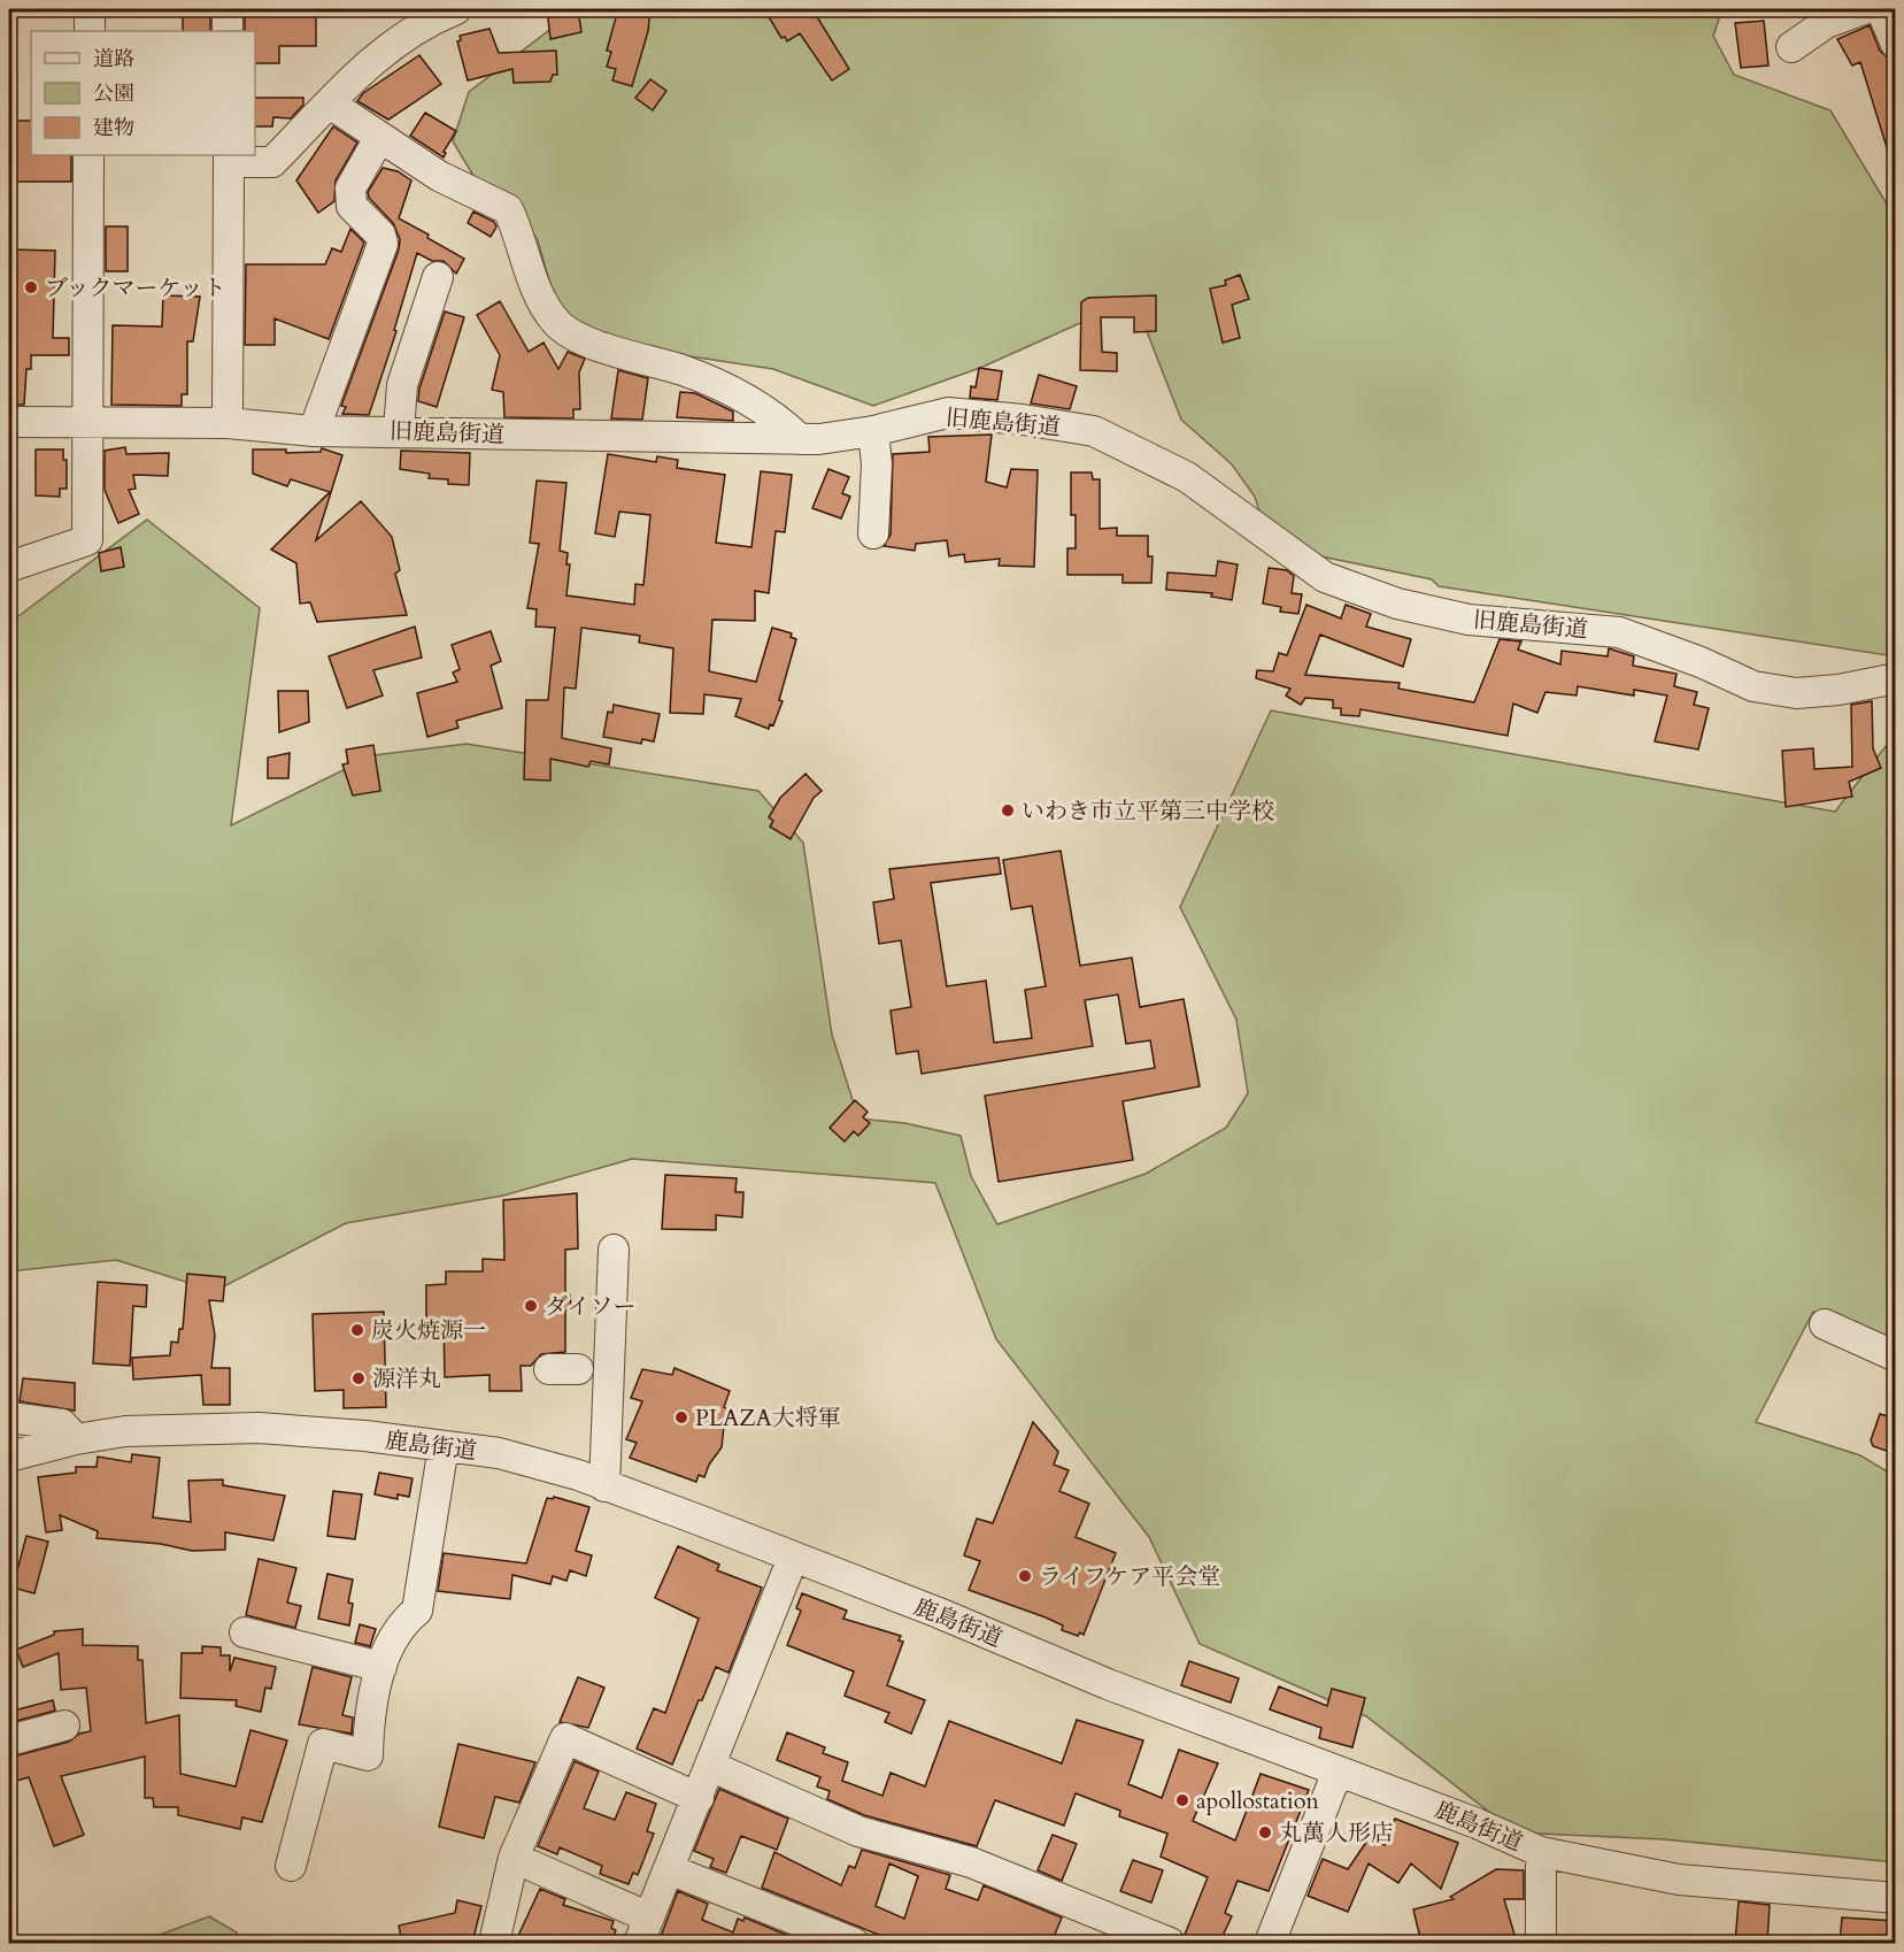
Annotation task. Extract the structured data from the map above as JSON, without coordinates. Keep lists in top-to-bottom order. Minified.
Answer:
{"streets":{"street":["旧鹿島街道","鹿島街道"]},"places":["ブックマーケット","いわき市立平第三中学校","ダイソー","炭火焼源一","源洋丸","PLAZA大将軍","ライフケア平会堂","apollostation","丸萬人形店"],"legend":["道路","公園","建物"]}
